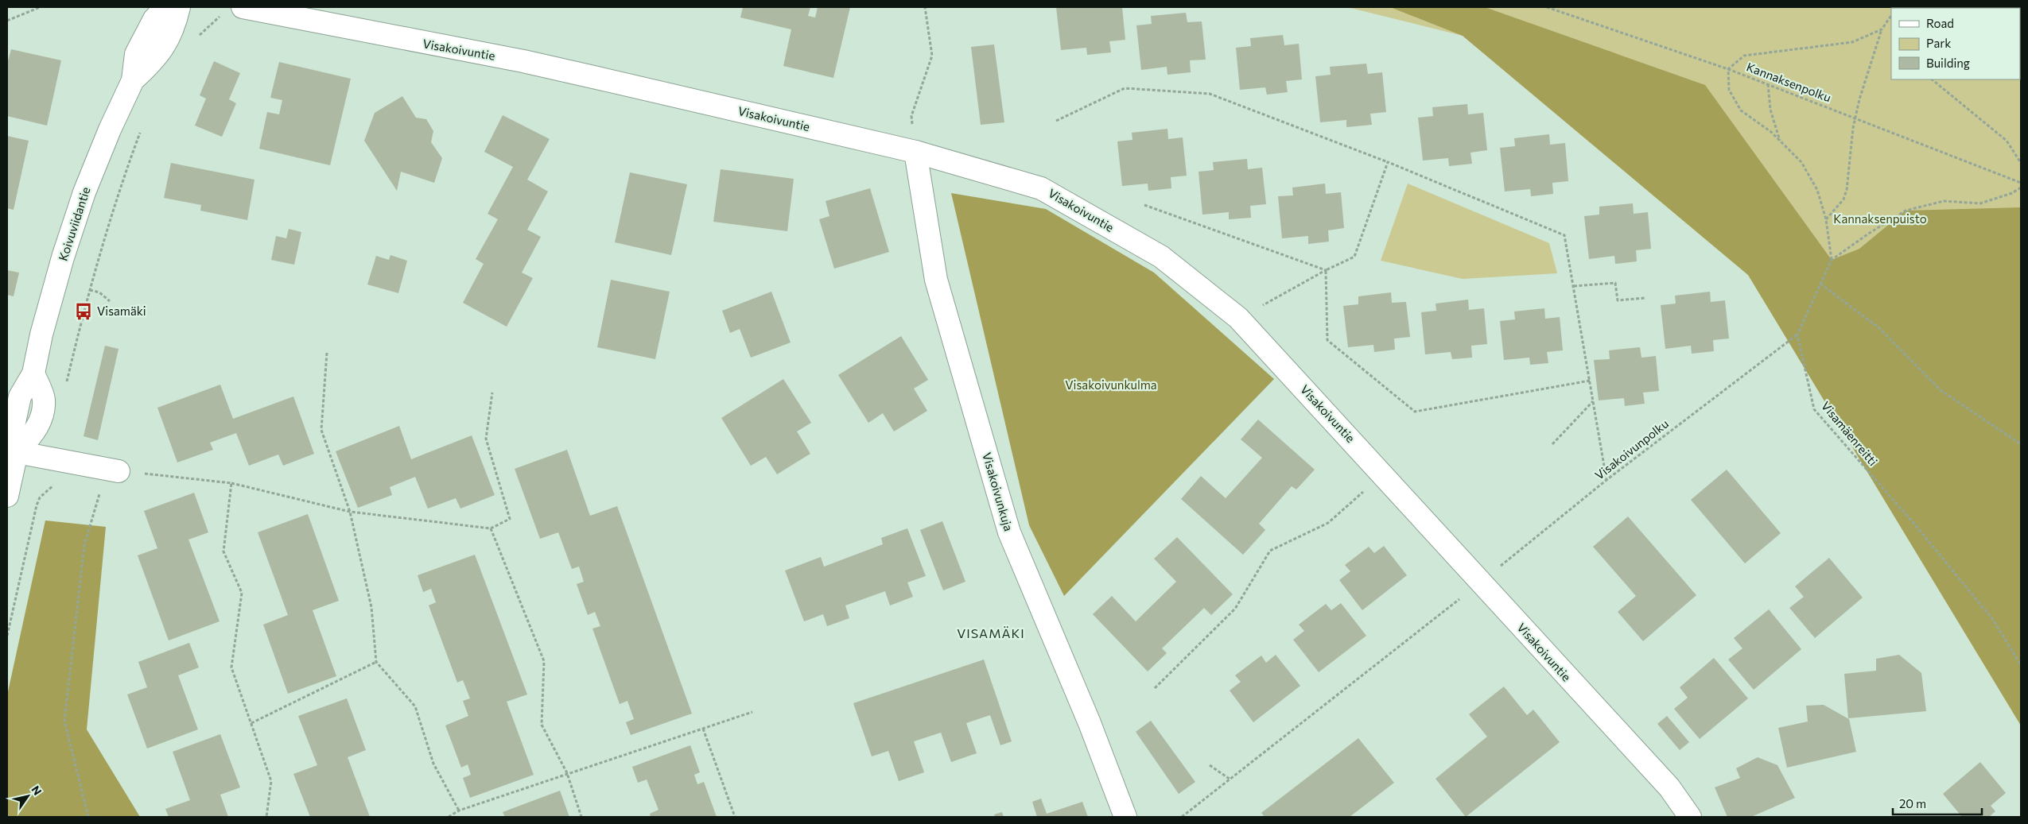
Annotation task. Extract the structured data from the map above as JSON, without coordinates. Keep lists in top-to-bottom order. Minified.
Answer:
{"streets":{"street":["Visakoivuntie","Koivuviidantie","Visakoivunkuja"],"path":["Kannaksenpolku","Visamäenreitti","Visakoivunpolku"]},"crossings":[["Visakoivuntie","Visakoivunpolku"],["Visakoivuntie","Visakoivunkuja"],["Visamäenreitti","Visakoivunpolku"]],"districts":["VISAMÄKI"],"parks":["Kannaksenpuisto","Visakoivunkulma"],"places":{"bus stop":["Visamäki"]},"legend":["Road","Park","Building"],"scale_bar":"20 m","north":"top right"}
